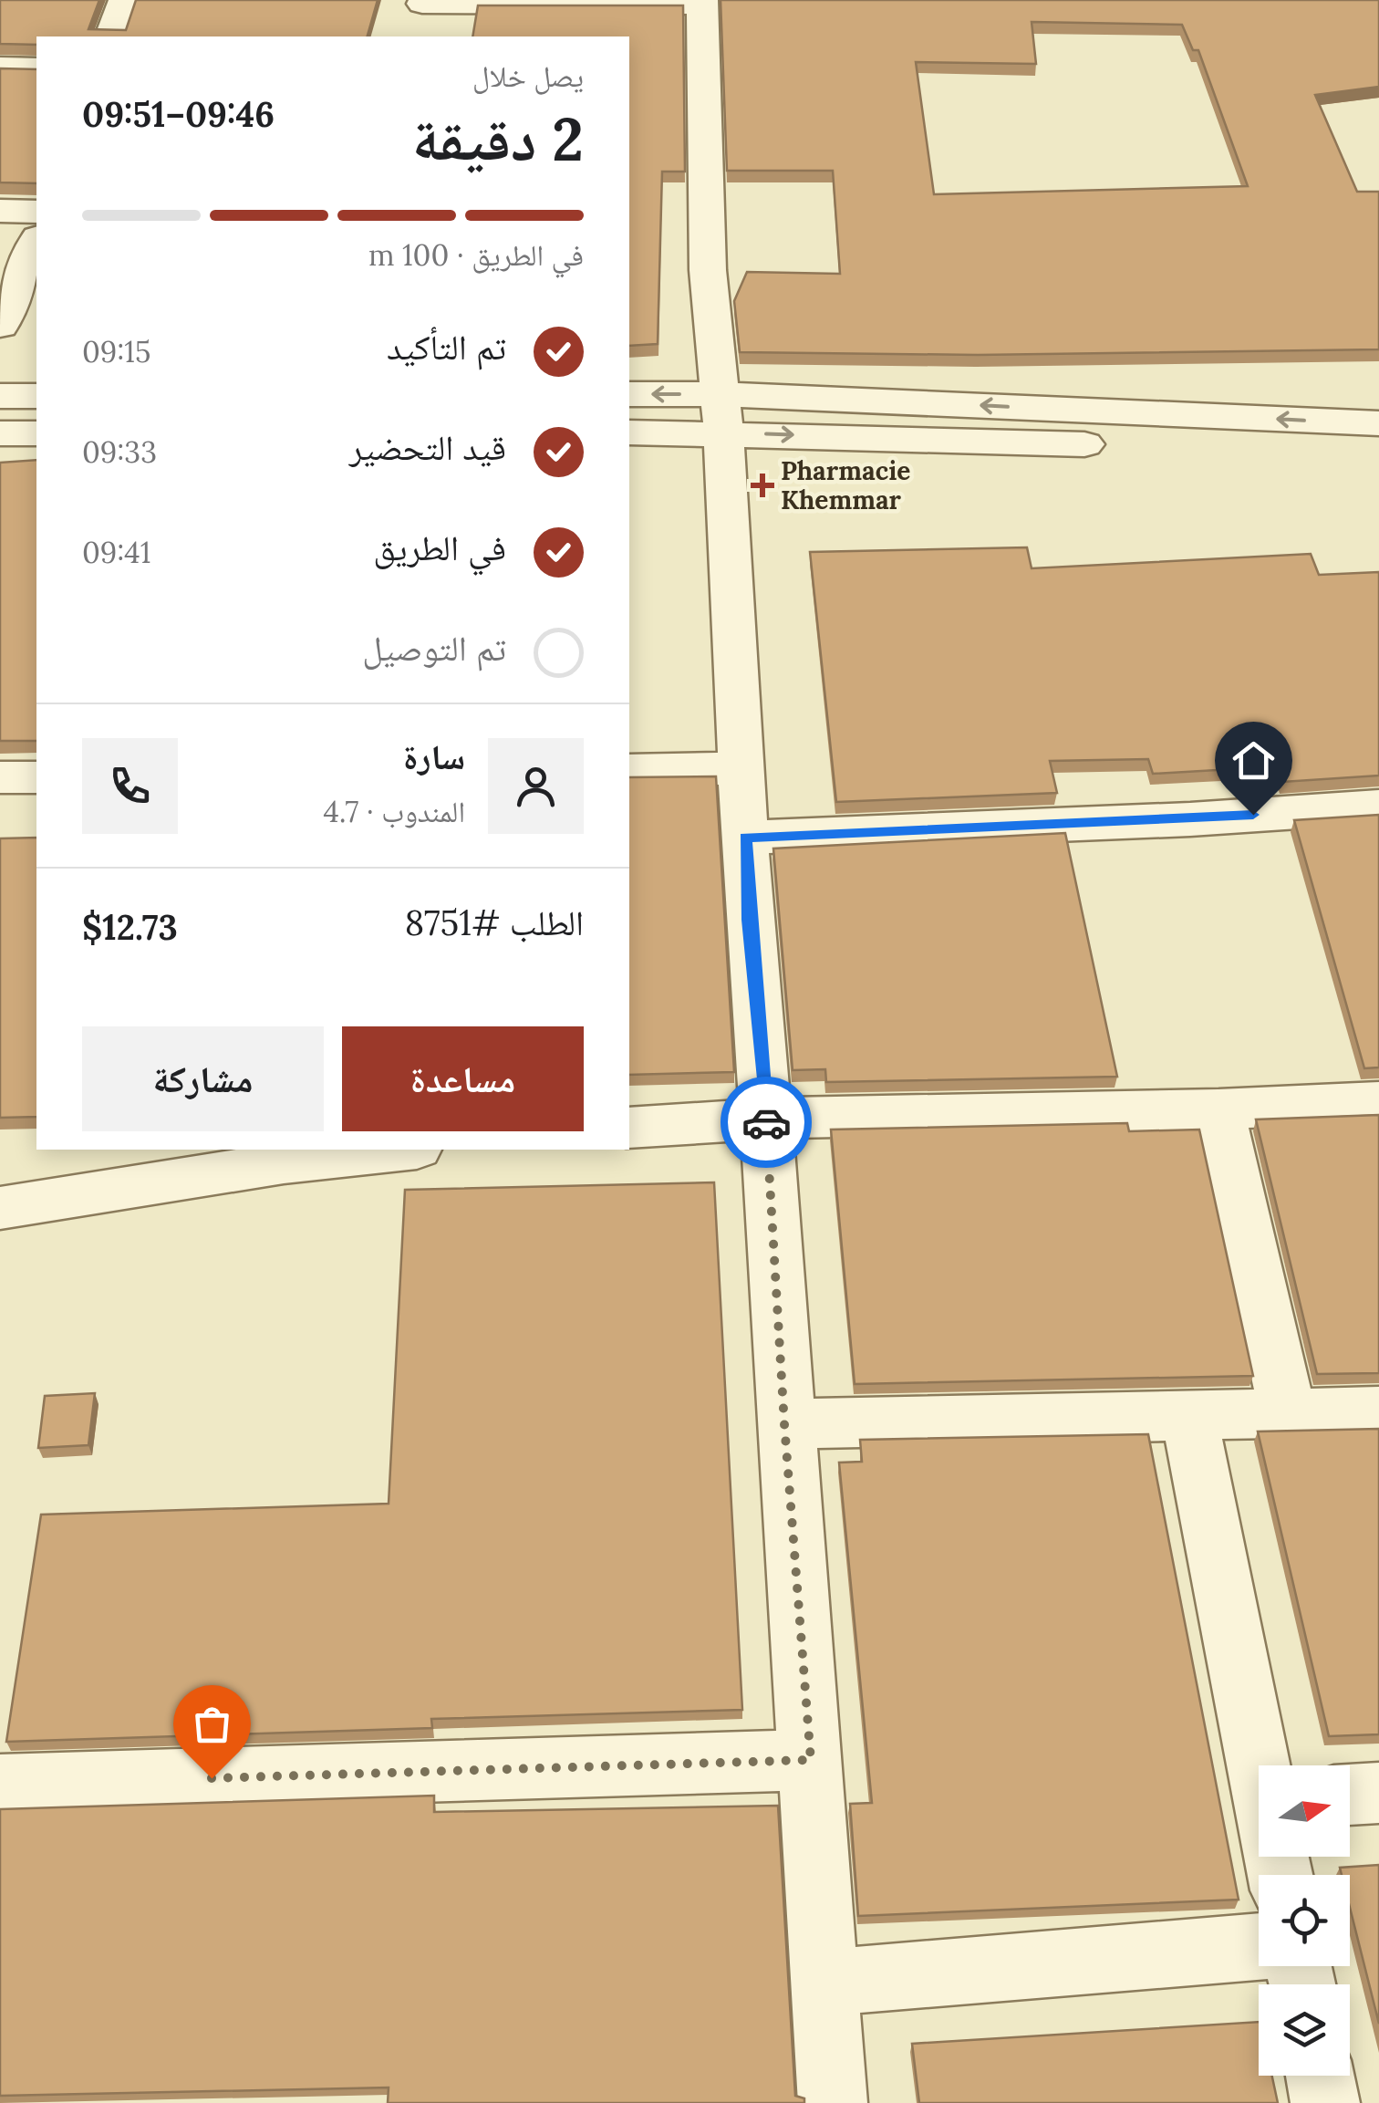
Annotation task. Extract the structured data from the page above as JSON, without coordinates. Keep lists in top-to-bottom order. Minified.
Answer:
{"places":{"health":["Pharmacie Khemmar"]},"north":"right","page":{"heading":["2 دقيقة","يصل خلال","09:46–09:51"],"panel":["سارة","المندوب · 4.7","الطلب #8751","$12.73"],"bar":"في الطريق · 100 m","list":[["تم التأكيد","09:15"],["قيد التحضير","09:33"],["في الطريق","09:41"],"تم التوصيل"],"buttons":["مساعدة","مشاركة"]}}
